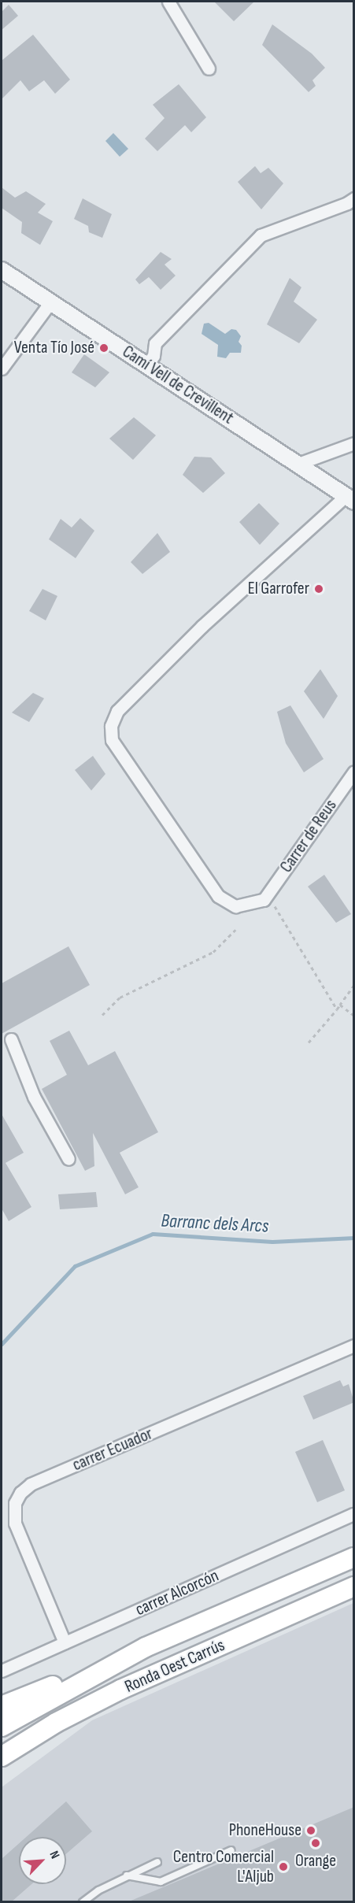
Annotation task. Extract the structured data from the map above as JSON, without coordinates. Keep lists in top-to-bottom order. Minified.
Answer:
{"streets":{"main road":["Ronda Oest Carrús"],"street":["Camí Vell de Crevillent","Carrer de Reus","carrer Ecuador","carrer Alcorcón"]},"crossings":[["carrer Ecuador","carrer Alcorcón"]],"water":["Barranc dels Arcs"],"places":["Venta Tío José","El Garrofer","PhoneHouse","Orange","Centro Comercial L'Aljub"],"north":"top right"}
